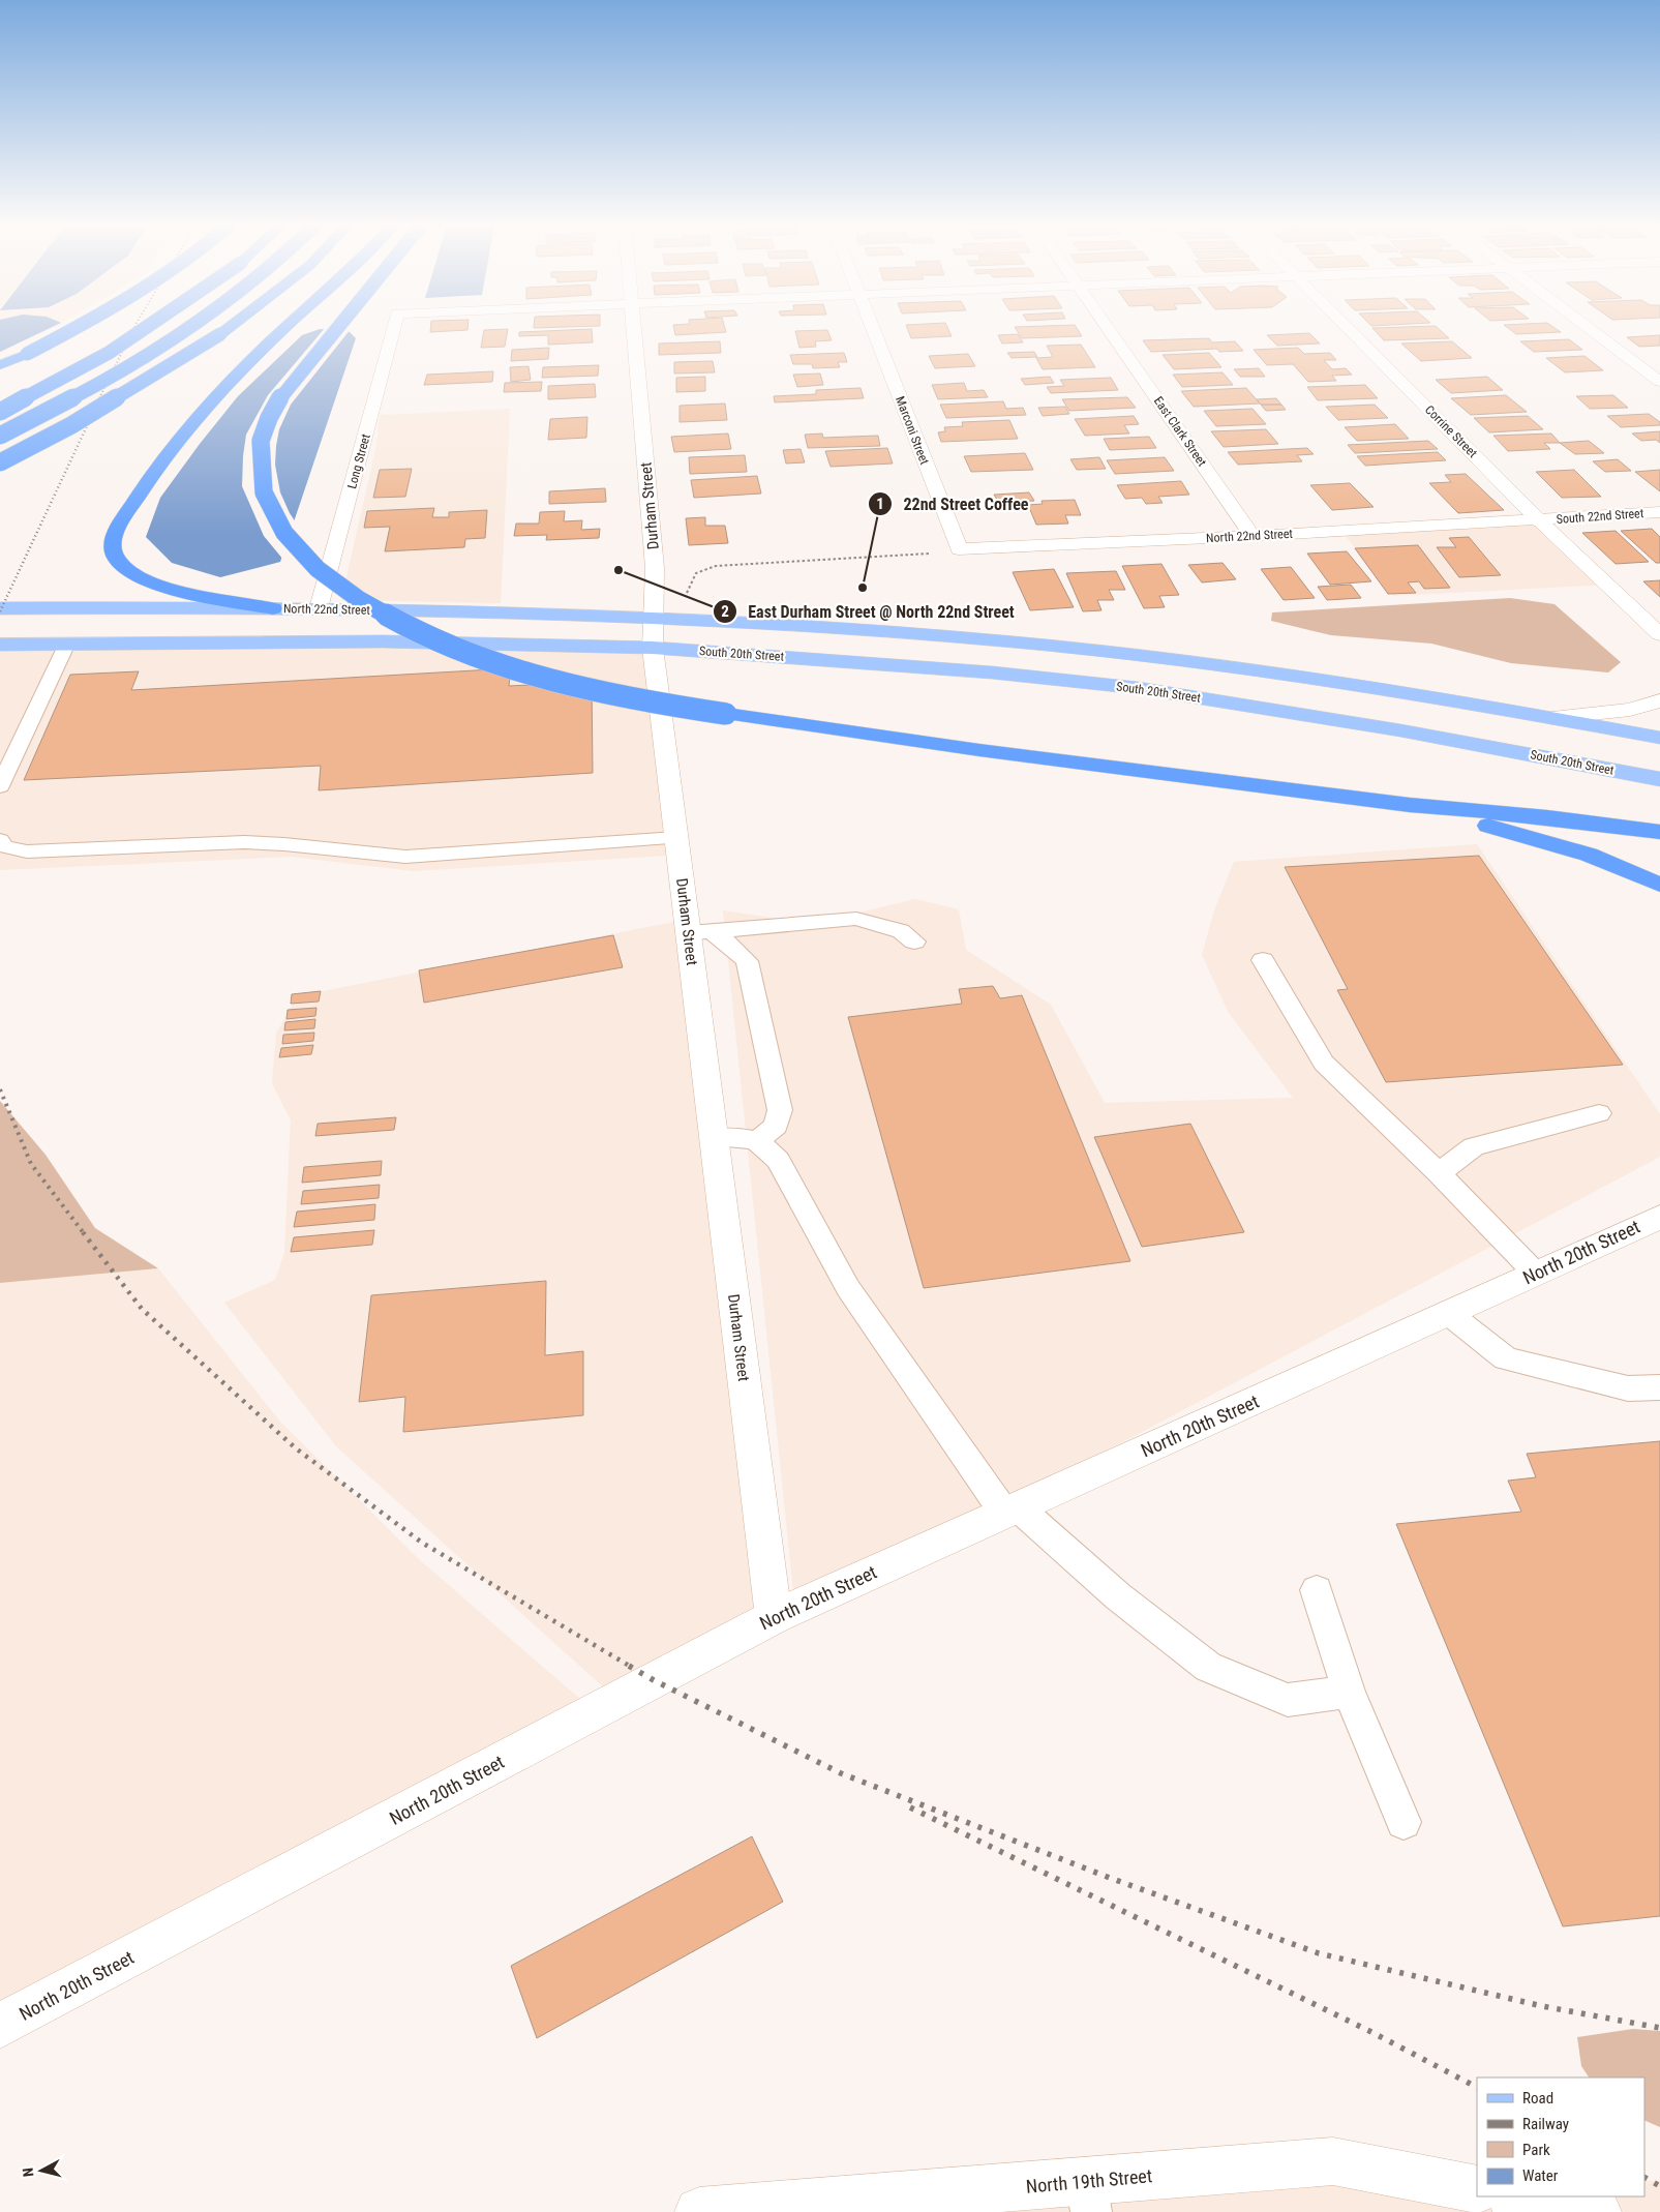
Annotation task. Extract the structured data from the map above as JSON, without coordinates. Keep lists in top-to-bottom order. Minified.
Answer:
{"streets":{"main road":["North 22nd Street","South 20th Street"],"street":["Marconi Street","East Clark Street","Corrine Street","Long Street","Durham Street","South 22nd Street","North 20th Street","North 19th Street"]},"crossings":[["Marconi Street","North 22nd Street"],["East Clark Street","North 22nd Street"],["Corrine Street","South 22nd Street"],["Corrine Street","North 22nd Street"],["Long Street","North 22nd Street"],["Durham Street","North 22nd Street"],["Durham Street","South 20th Street"],["Durham Street","North 20th Street"],["South 22nd Street","North 22nd Street"],["North 22nd Street","South 20th Street"]],"places":["East Durham Street @ North 22nd Street","22nd Street Coffee"],"legend":["Road","Railway","Park","Water"],"north":"left"}
